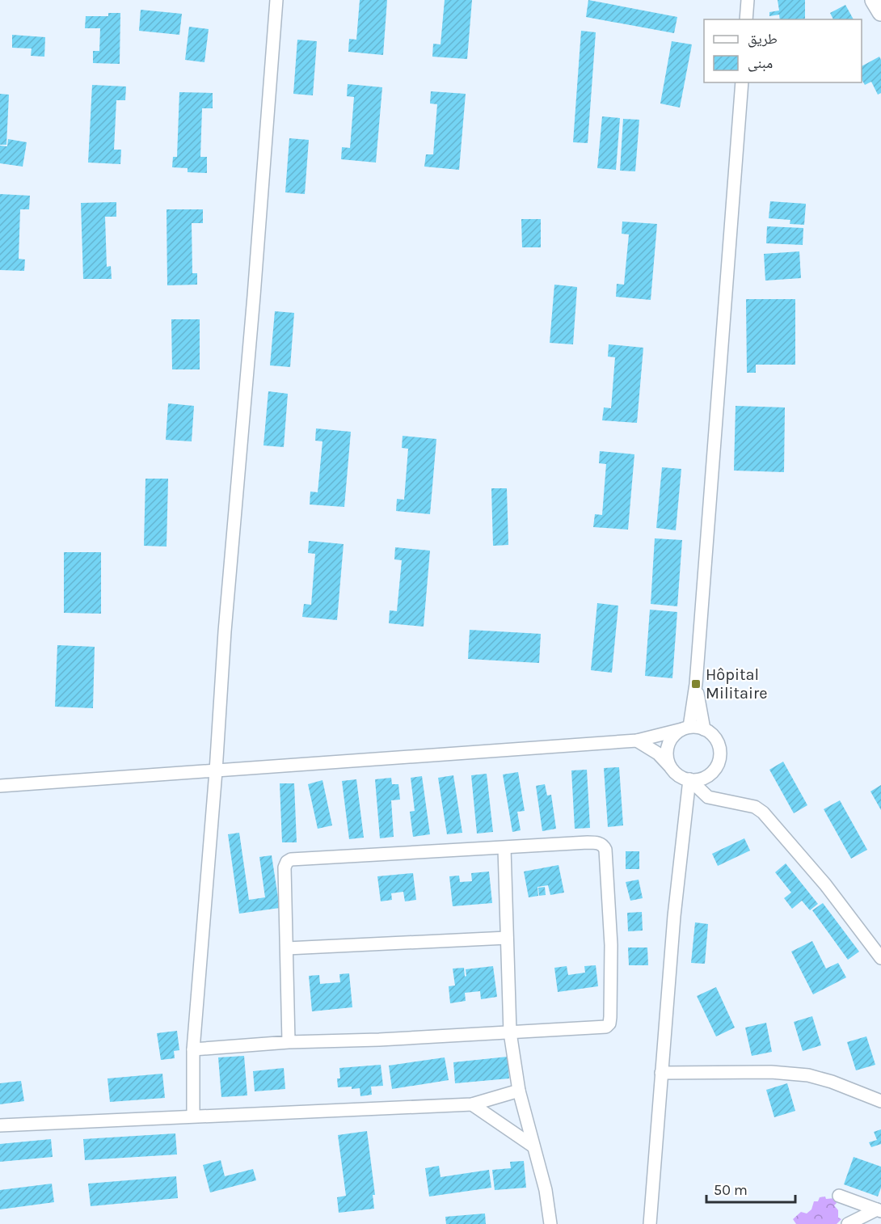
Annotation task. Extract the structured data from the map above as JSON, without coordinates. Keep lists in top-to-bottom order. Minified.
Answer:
{"places":{"transit":["Hôpital Militaire"]},"legend":["طريق","مبنى"],"scale_bar":"50 m"}
